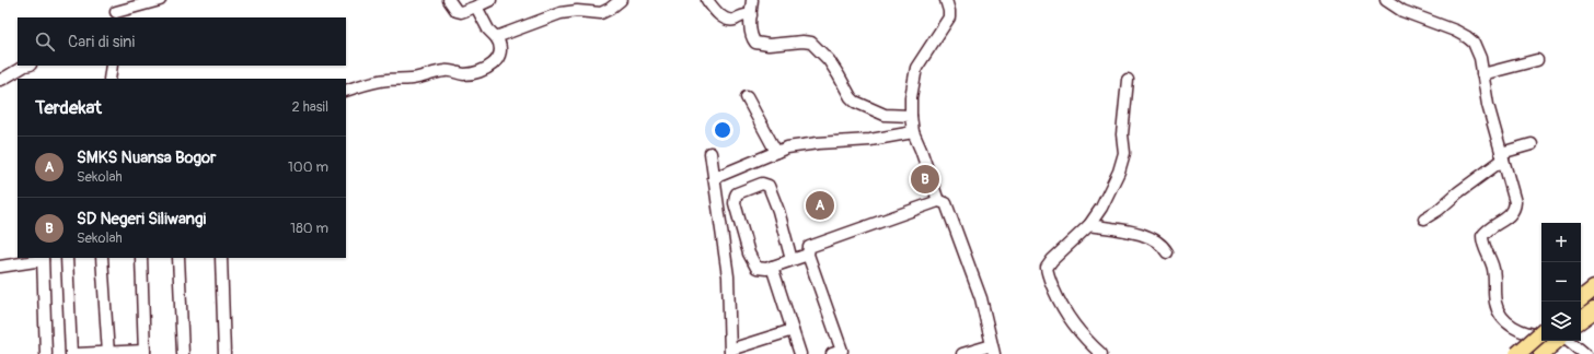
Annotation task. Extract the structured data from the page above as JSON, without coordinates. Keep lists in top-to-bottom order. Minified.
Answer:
{"page":{"search":"Cari di sini","heading":["Terdekat","2 hasil"],"list":[{"mark":"A","name":"SMKS Nuansa Bogor","note":"Sekolah","value":"100 m"},{"mark":"B","name":"SD Negeri Siliwangi","note":"Sekolah","value":"180 m"}],"pins":["B","A"],"map_buttons":["+","−"]}}
